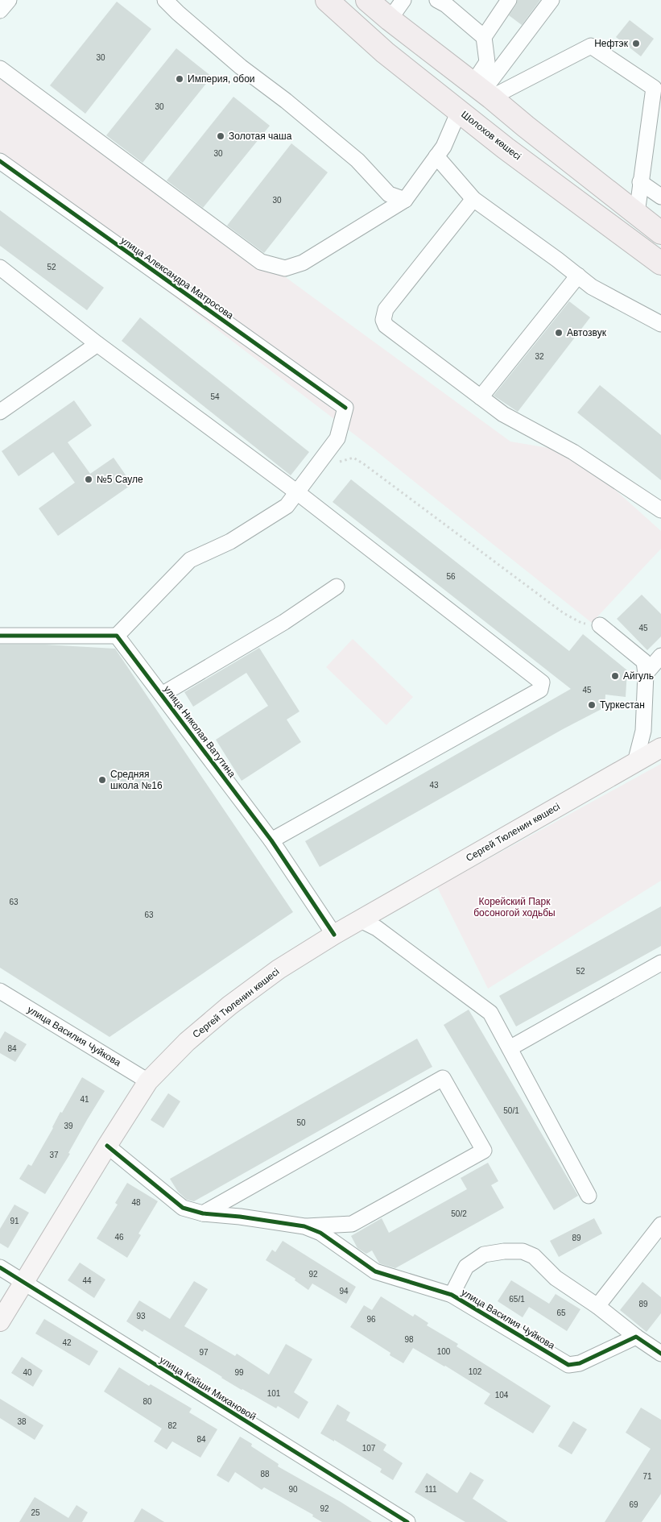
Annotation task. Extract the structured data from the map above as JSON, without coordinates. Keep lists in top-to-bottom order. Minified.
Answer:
{"streets":{"highway":["Шолохов көшесі"],"main road":["Сергей Тюленин көшесі"],"street":["улица Александра Матросова","улица Николая Ватутина","улица Василия Чуйкова","улица Кайши Михановой"]},"crossings":[["улица Николая Ватутина","Сергей Тюленин көшесі"],["Сергей Тюленин көшесі","улица Василия Чуйкова"],["Сергей Тюленин көшесі","улица Кайши Михановой"]],"parks":["Корейский Парк босоногой ходьбы"],"places":["Нефтэк","Империя, обои","Золотая чаша","Автозвук","№5 Сауле","Айгуль","Туркестан","Средняя школа №16"],"house_numbers":["30","30","30","30","52","32","54","56","45","45","43","63","63","52","84","41","50/1","50","39","37","48","50/2","91","46","89","92","44","94","65/1","89","65","93","96","98","42","100","97","102","40","99","101","104","80","38","82","84","107","88","71","90","111","69","92","25"]}
